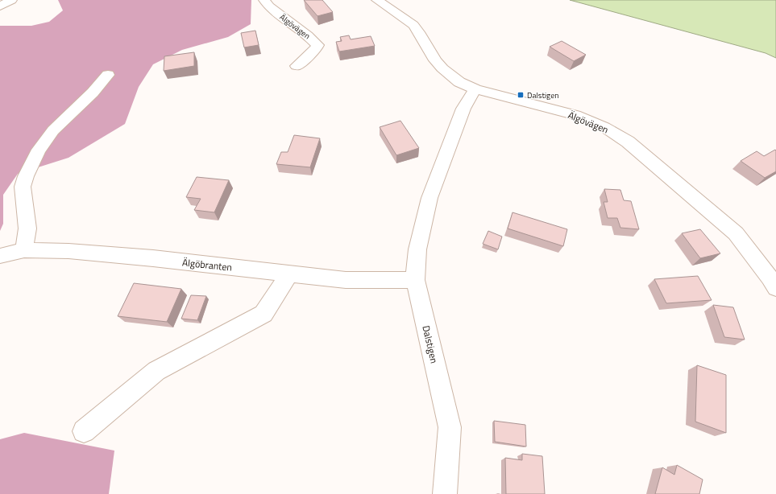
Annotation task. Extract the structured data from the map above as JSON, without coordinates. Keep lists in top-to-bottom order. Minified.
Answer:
{"streets":{"street":["Älgövägen","Älgöbranten","Dalstigen"]},"crossings":[["Älgövägen","Dalstigen"],["Älgöbranten","Dalstigen"]],"places":{"transit":["Dalstigen"]}}
